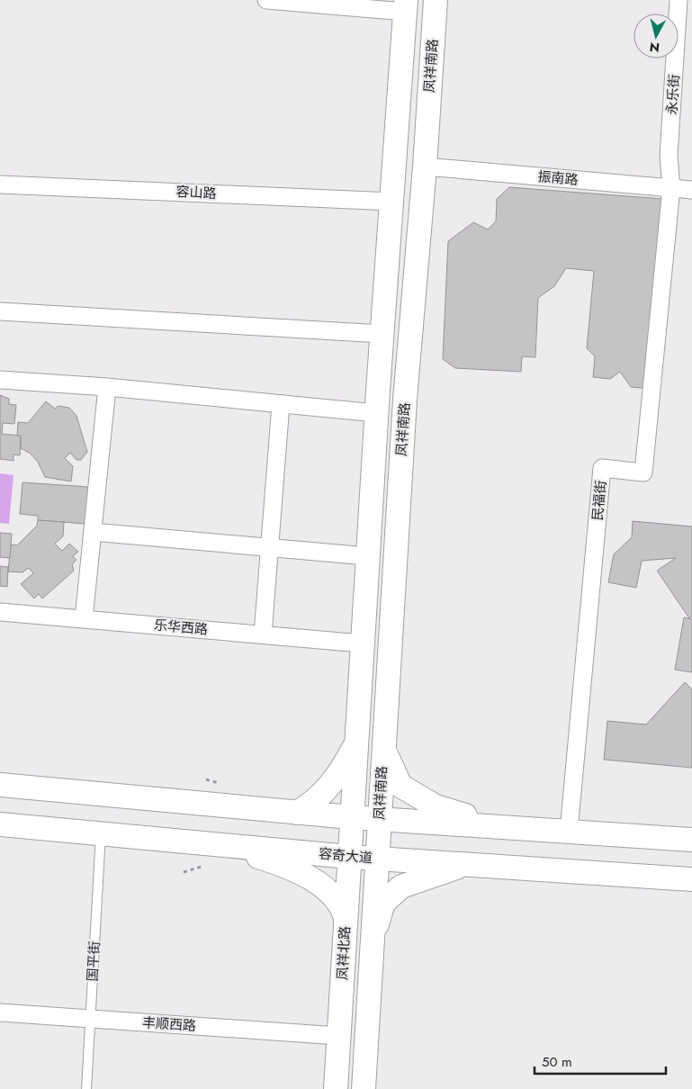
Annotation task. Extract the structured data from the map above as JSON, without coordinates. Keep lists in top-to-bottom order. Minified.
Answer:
{"streets":{"street":["凤祥南路","永乐街","振南路","容山路","民福街","乐华西路","容奇大道","凤祥北路","丰顺西路"],"lane":["国平街"]},"crossings":[["凤祥南路","振南路"],["凤祥南路","容山路"],["凤祥南路","乐华西路"],["凤祥南路","容奇大道"],["凤祥南路","凤祥北路"],["永乐街","振南路"],["永乐街","民福街"],["振南路","民福街"],["容奇大道","凤祥北路"],["容奇大道","国平街"],["凤祥北路","丰顺西路"],["国平街","丰顺西路"]],"scale_bar":"50 m","north":"bottom"}
